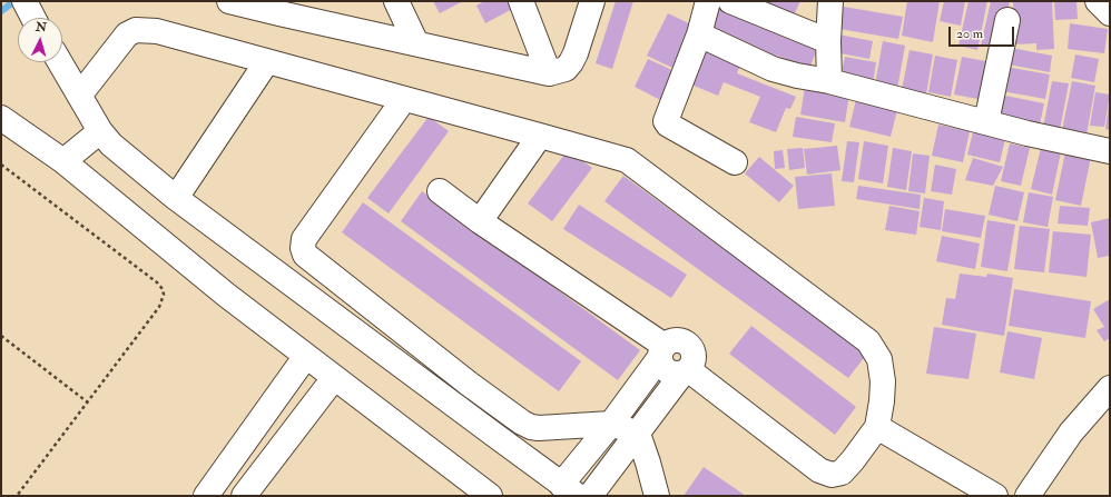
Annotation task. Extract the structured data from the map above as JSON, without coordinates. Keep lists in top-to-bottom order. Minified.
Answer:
{"scale_bar":"20 m","north":"top"}
